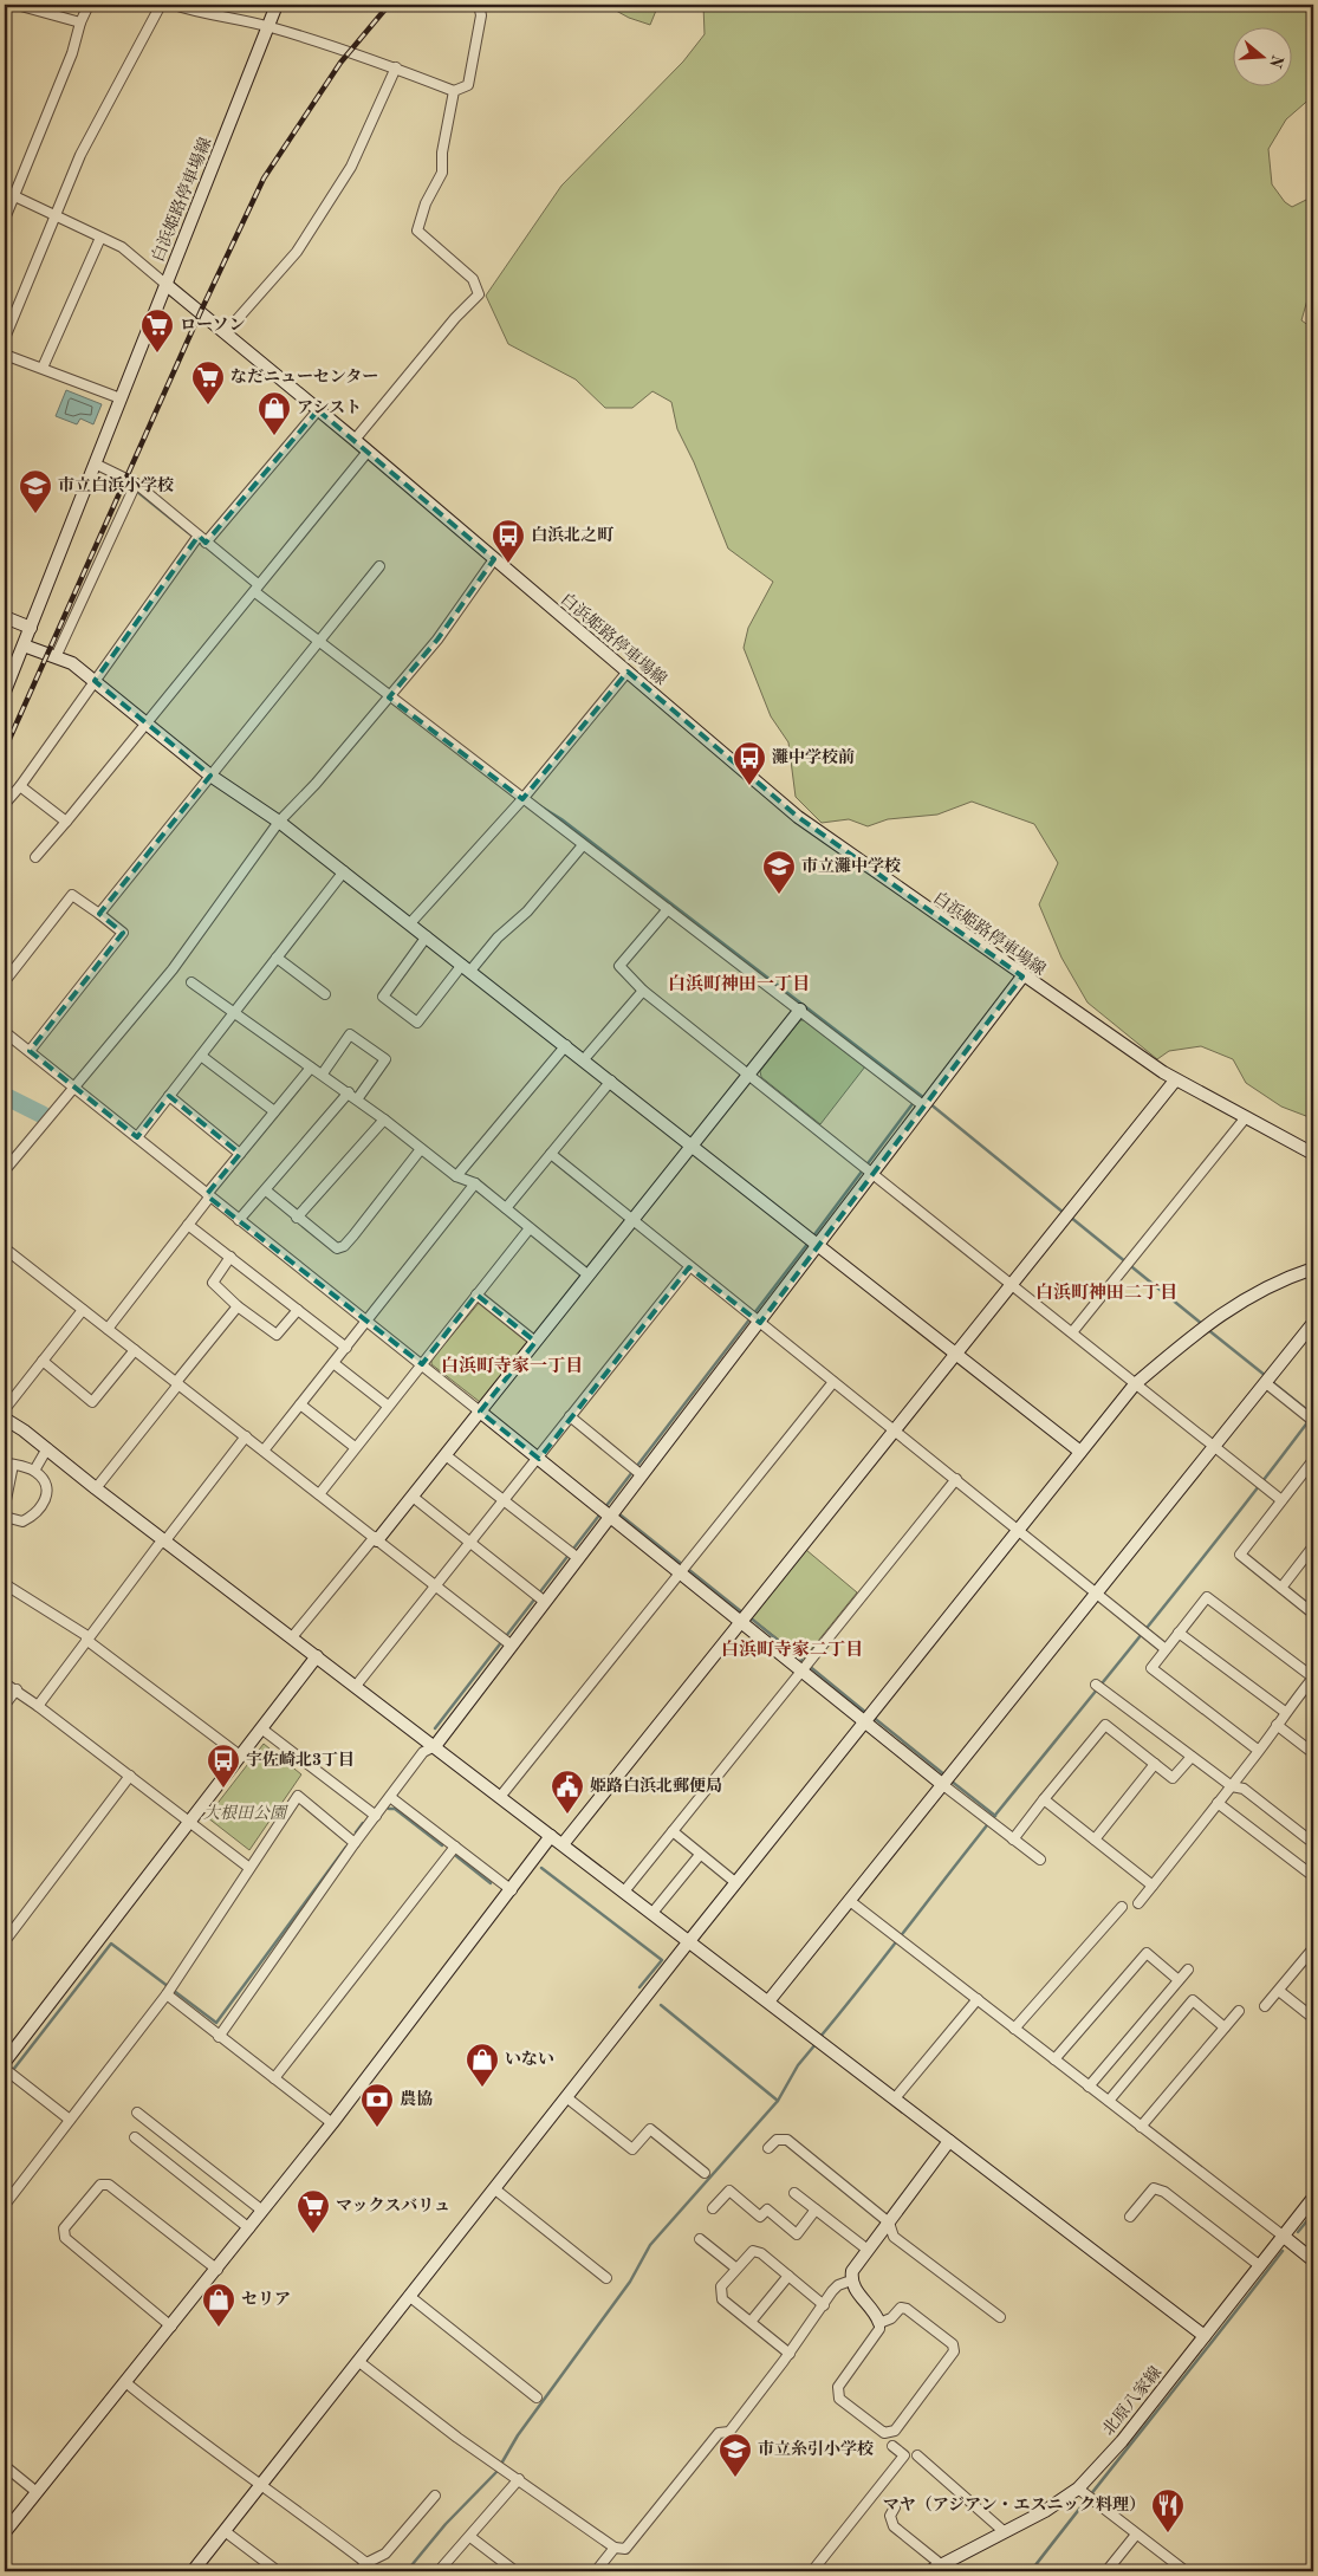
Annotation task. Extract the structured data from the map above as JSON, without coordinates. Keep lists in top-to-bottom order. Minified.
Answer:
{"streets":{"street":["白浜姫路停車場線","北原八家線"]},"districts":["白浜町神田一丁目","白浜町神田二丁目","白浜町寺家一丁目","白浜町寺家二丁目"],"parks":["大根田公園"],"places":{"supermarket":["ローソン","なだニューセンター","マックスバリュ"],"shop":["アシスト","いない","セリア"],"school or university":["市立白浜小学校","市立灘中学校","市立糸引小学校"],"bus stop":["白浜北之町","灘中学校前","宇佐崎北3丁目"],"public building":["姫路白浜北郵便局"],"bank":["農協"],"restaurant":["マヤ（アジアン・エスニック料理）"]},"north":"right"}
